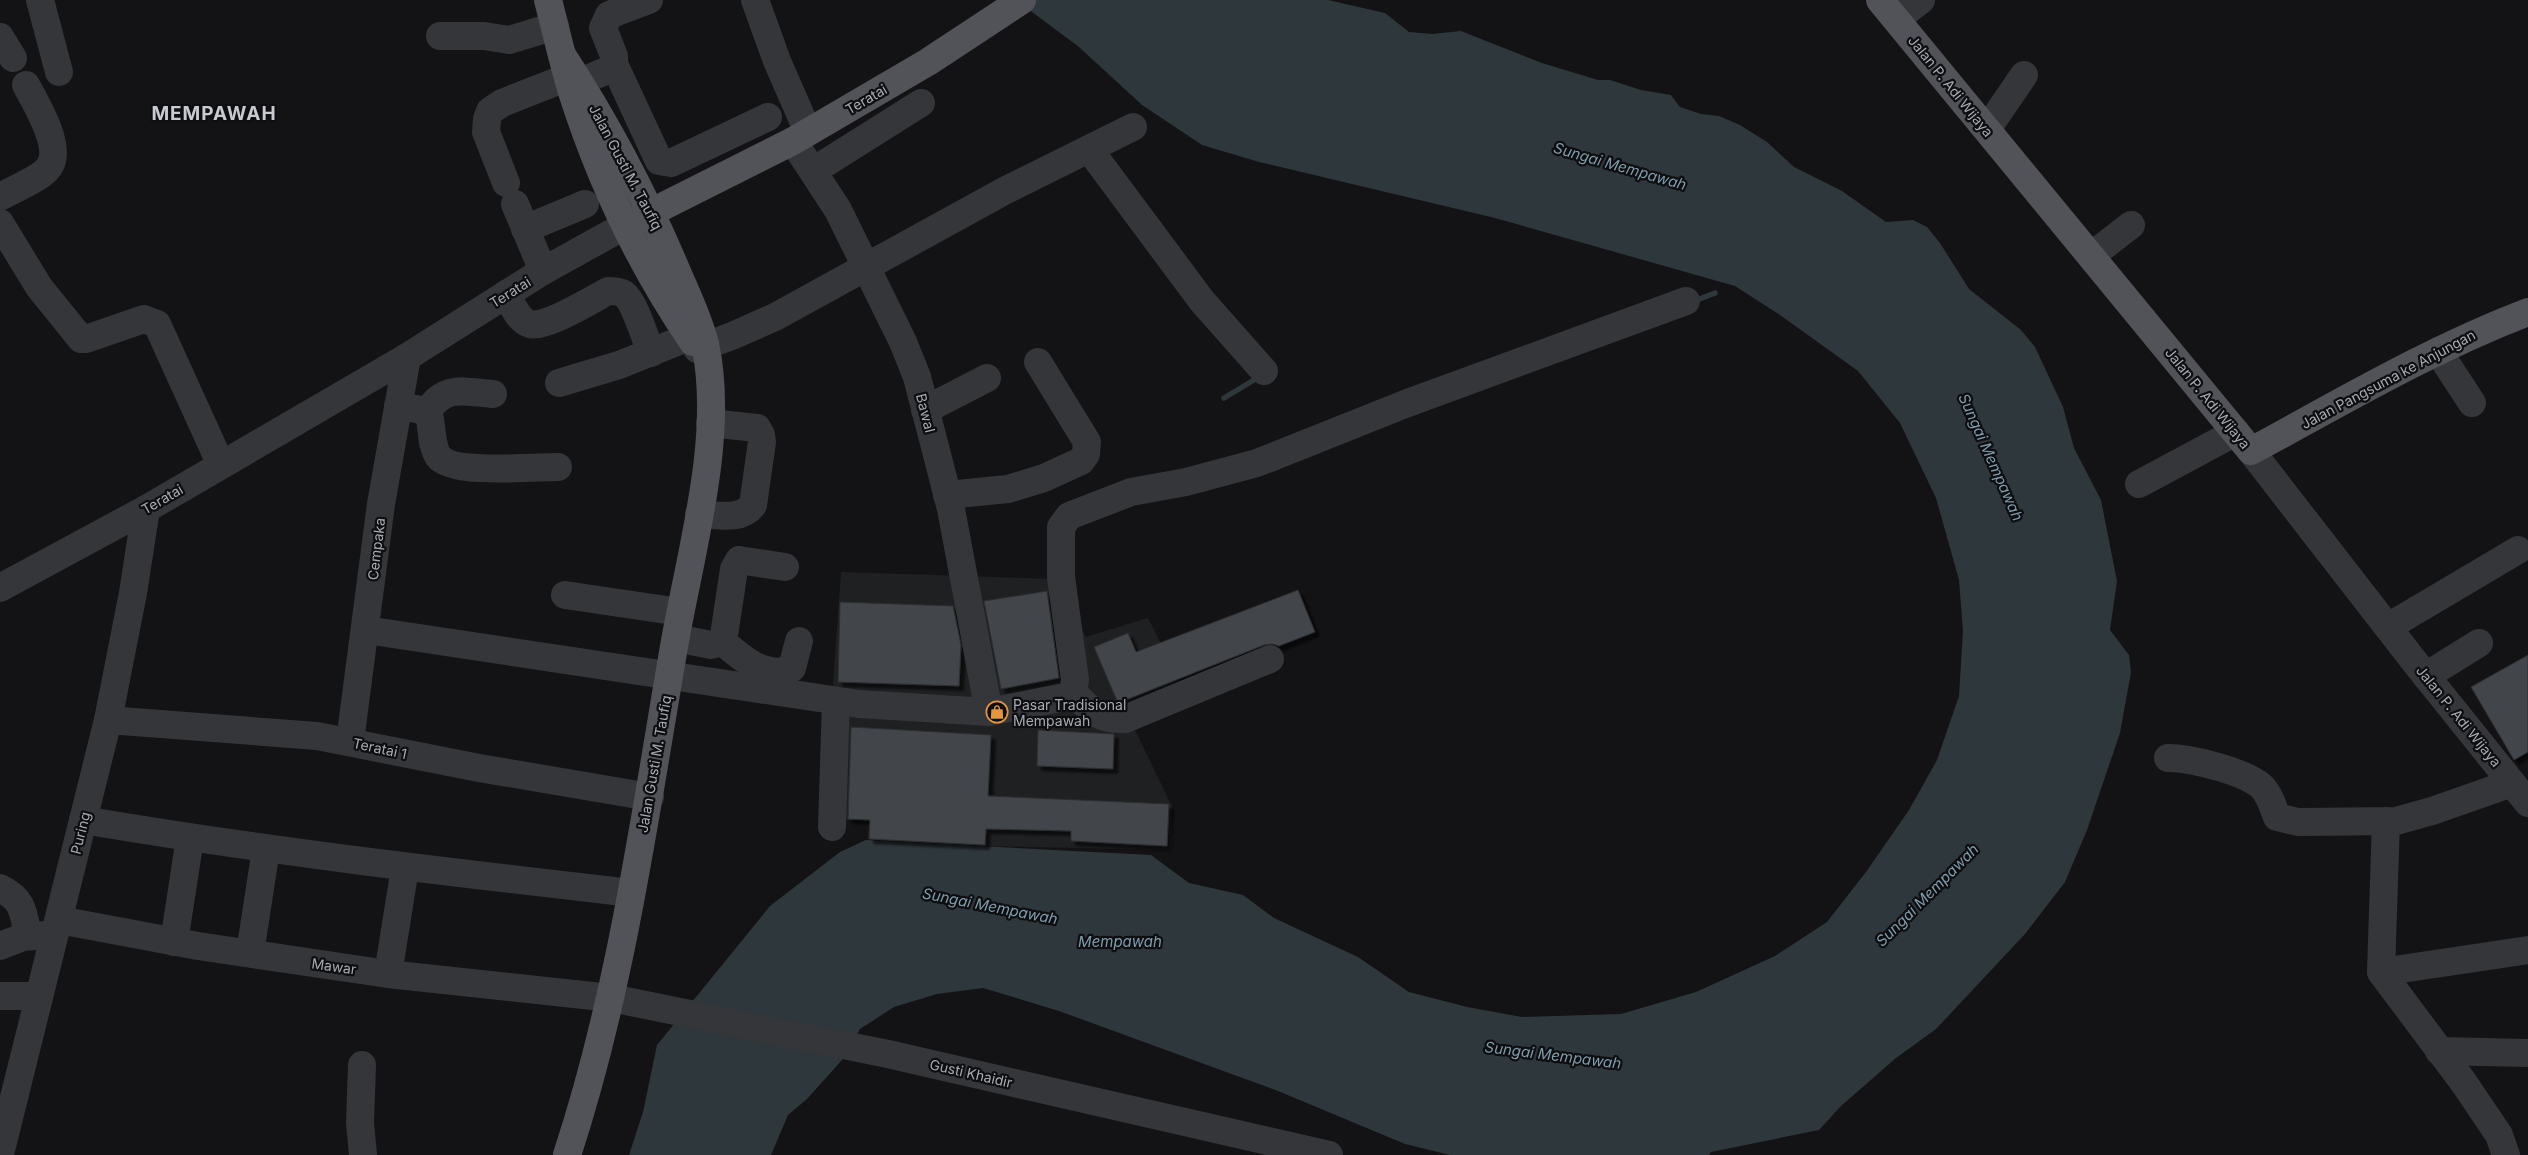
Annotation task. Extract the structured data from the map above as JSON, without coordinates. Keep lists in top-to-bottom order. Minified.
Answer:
{"streets":{"main road":["Jalan P. Adi Wijaya","Teratai","Jalan Gusti M. Taufiq","Jalan Pangsuma ke Anjungan"],"street":["Bawal","Cempaka","Teratai 1","Puring","Mawar","Gusti Khaidir"]},"crossings":[["Jalan P. Adi Wijaya","Jalan Pangsuma ke Anjungan"],["Teratai","Jalan Gusti M. Taufiq"],["Teratai","Bawal"],["Teratai","Cempaka"],["Teratai","Puring"],["Jalan Gusti M. Taufiq","Teratai 1"],["Jalan Gusti M. Taufiq","Mawar"],["Jalan Gusti M. Taufiq","Gusti Khaidir"],["Cempaka","Teratai 1"],["Teratai 1","Puring"],["Puring","Mawar"],["Mawar","Gusti Khaidir"]],"districts":["MEMPAWAH"],"water":["Sungai Mempawah","Mempawah"],"places":{"shop":["Pasar Tradisional Mempawah"]}}
